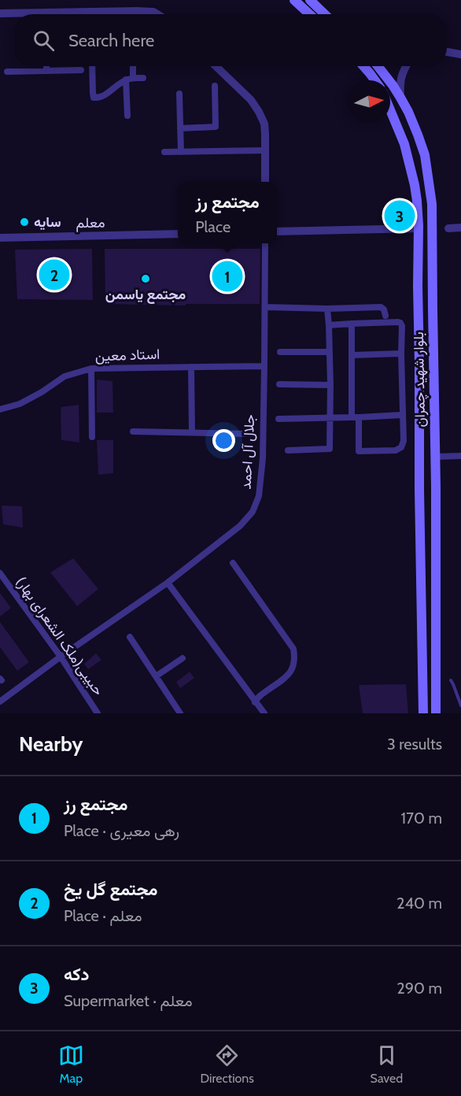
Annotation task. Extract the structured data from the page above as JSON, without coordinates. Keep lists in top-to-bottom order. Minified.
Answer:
{"streets":{"main road":["بلوار شهید چمران"],"street":["معلم","استاد معین","جلال آل احمد","حبیبی(ملک الشعرای بهار)"]},"crossings":[["استاد معین","جلال آل احمد"],["جلال آل احمد","حبیبی(ملک الشعرای بهار)"]],"places":["سایه","مجتمع یاسمن"],"north":"right","page":{"search":"Search here","popup":["مجتمع رز","Place"],"pins":["3","2","1"],"heading":["Nearby","3 results"],"list":[{"mark":"1","name":"مجتمع رز","note":"Place · رهی معیری","value":"170 m"},{"mark":"2","name":"مجتمع گل یخ","note":"Place · معلم","value":"240 m"},{"mark":"3","name":"دکه","note":"Supermarket · معلم","value":"290 m"}],"nav":["Map","Directions","Saved"]}}
